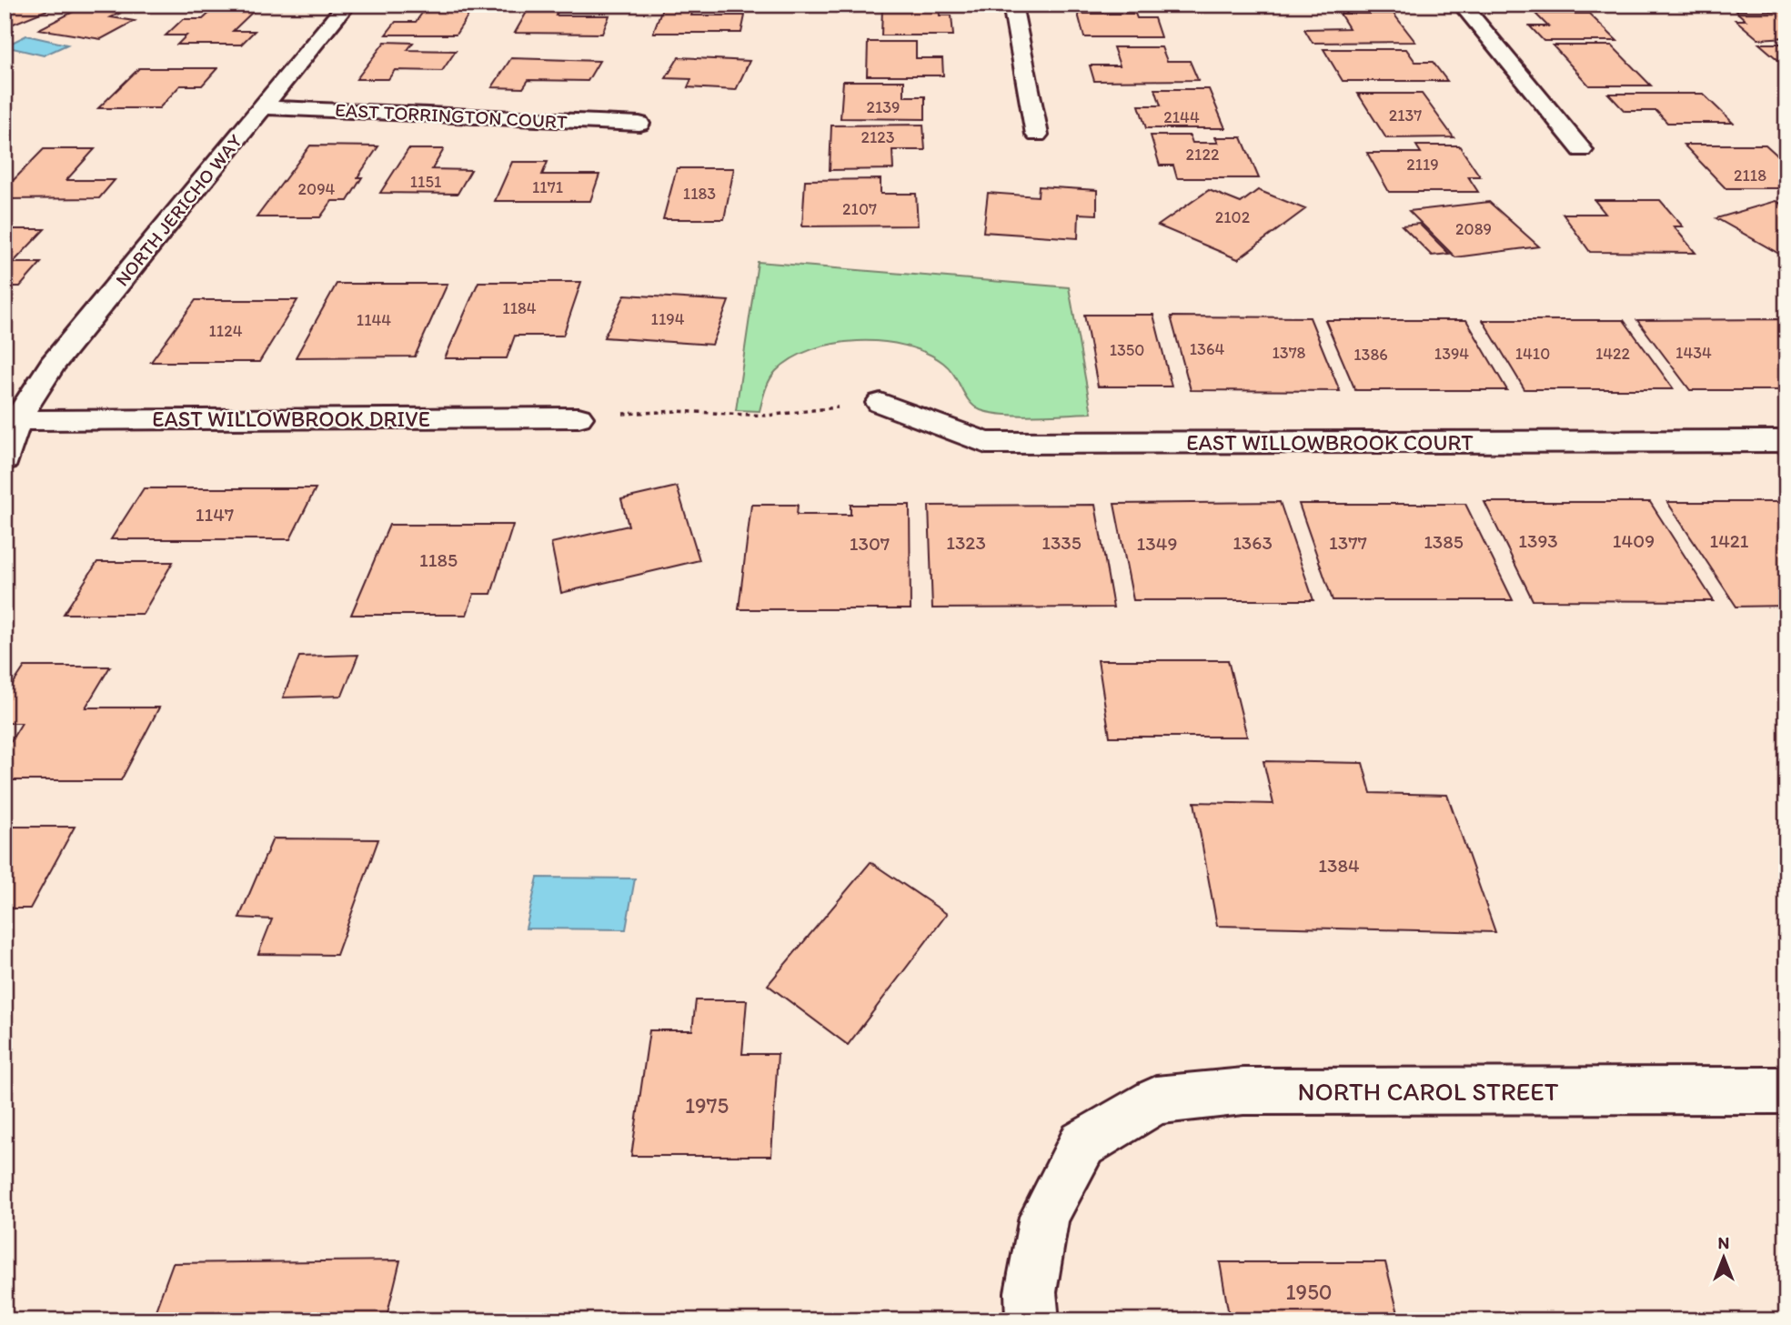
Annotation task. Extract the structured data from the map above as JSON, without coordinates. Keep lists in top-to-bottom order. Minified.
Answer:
{"streets":{"street":["EAST TORRINGTON COURT","NORTH JERICHO WAY","EAST WILLOWBROOK DRIVE","EAST WILLOWBROOK COURT","NORTH CAROL STREET"]},"crossings":[["EAST TORRINGTON COURT","NORTH JERICHO WAY"],["NORTH JERICHO WAY","EAST WILLOWBROOK DRIVE"]],"house_numbers":["2139","2137","2144","2123","2122","2119","2118","1151","1171","2094","1183","2107","2102","2089","1184","1194","1144","1124","1364","1350","1378","1434","1394","1410","1422","1386","1147","1393","1409","1421","1385","1323","1335","1363","1377","1307","1349","1185","1384","1975","1950"],"north":"top"}
